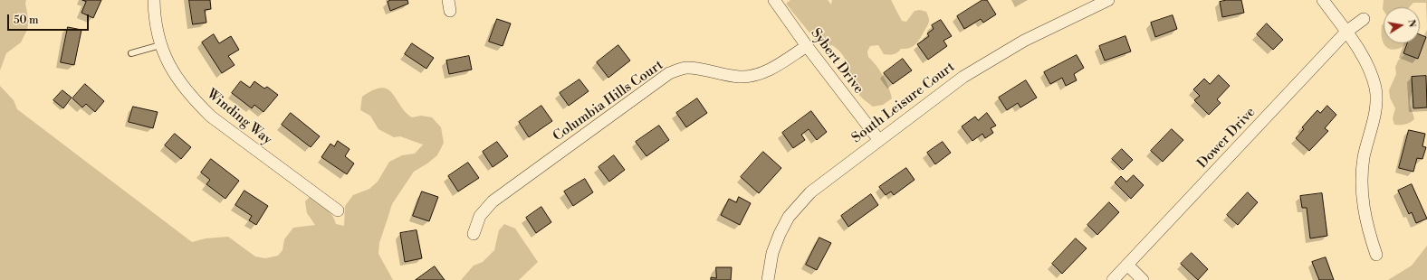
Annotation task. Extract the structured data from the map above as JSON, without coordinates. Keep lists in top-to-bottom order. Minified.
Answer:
{"streets":{"street":["Sybert Drive","Columbia Hills Court","South Leisure Court","Winding Way","Dower Drive"]},"crossings":[["Sybert Drive","Columbia Hills Court"],["Sybert Drive","South Leisure Court"]],"scale_bar":"50 m","north":"right"}
